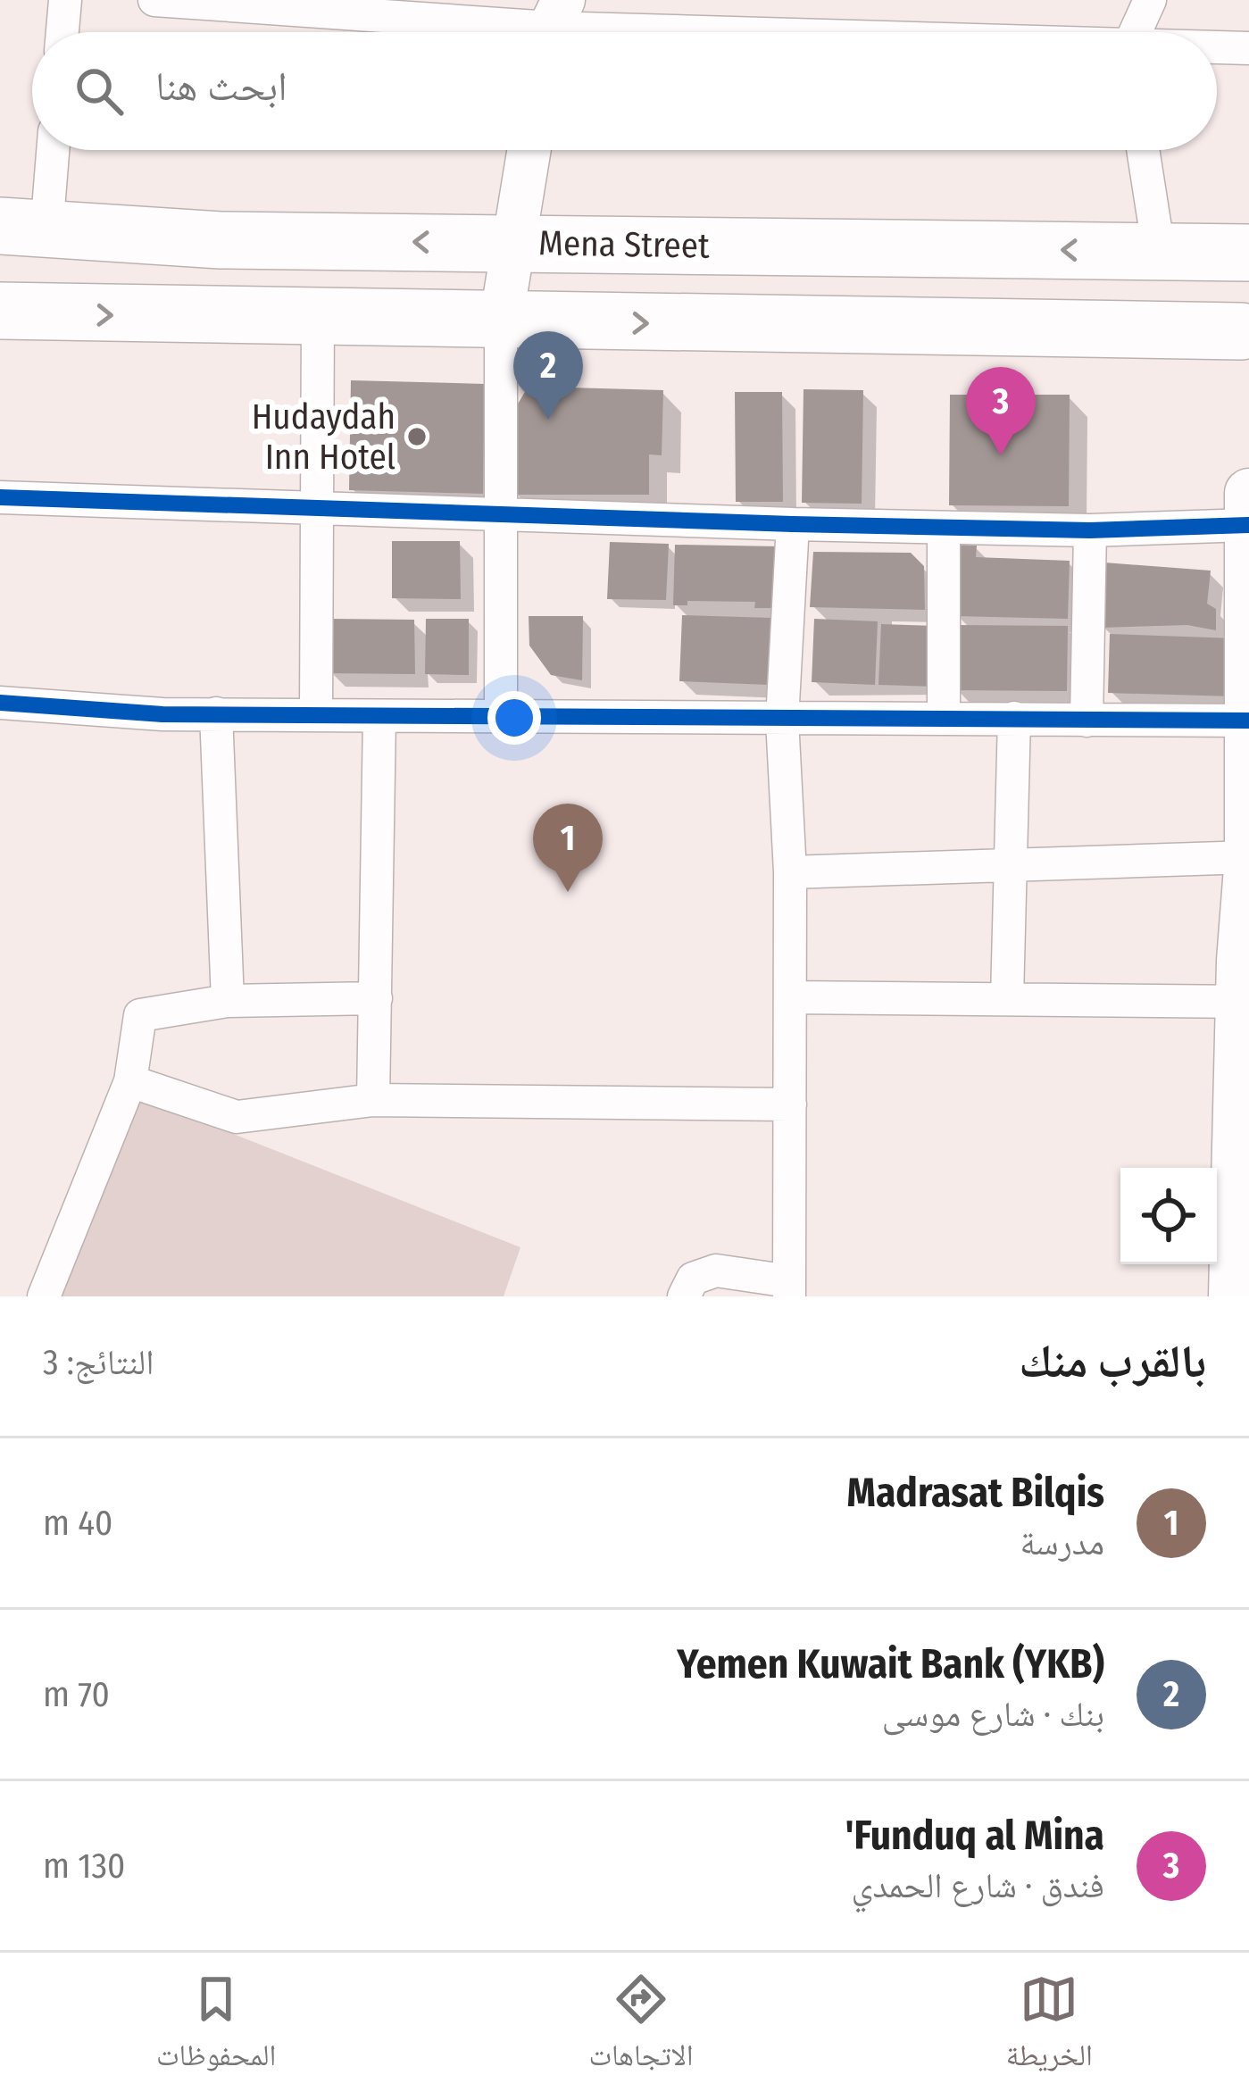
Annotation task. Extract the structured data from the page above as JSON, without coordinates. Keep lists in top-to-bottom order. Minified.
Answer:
{"streets":{"highway":["Mena Street"]},"places":["Hudaydah Inn Hotel"],"page":{"search":"ابحث هنا","pins":["2","3","1"],"heading":["بالقرب منك","النتائج: 3"],"list":[{"mark":"1","name":"Madrasat Bilqis","note":"مدرسة","value":"40 m"},{"mark":"2","name":"Yemen Kuwait Bank (YKB)","note":"بنك · شارع موسى","value":"70 m"},{"mark":"3","name":"Funduq al Mina'","note":"فندق · شارع الحمدي","value":"130 m"}],"nav":["الخريطة","الاتجاهات","المحفوظات"]}}
